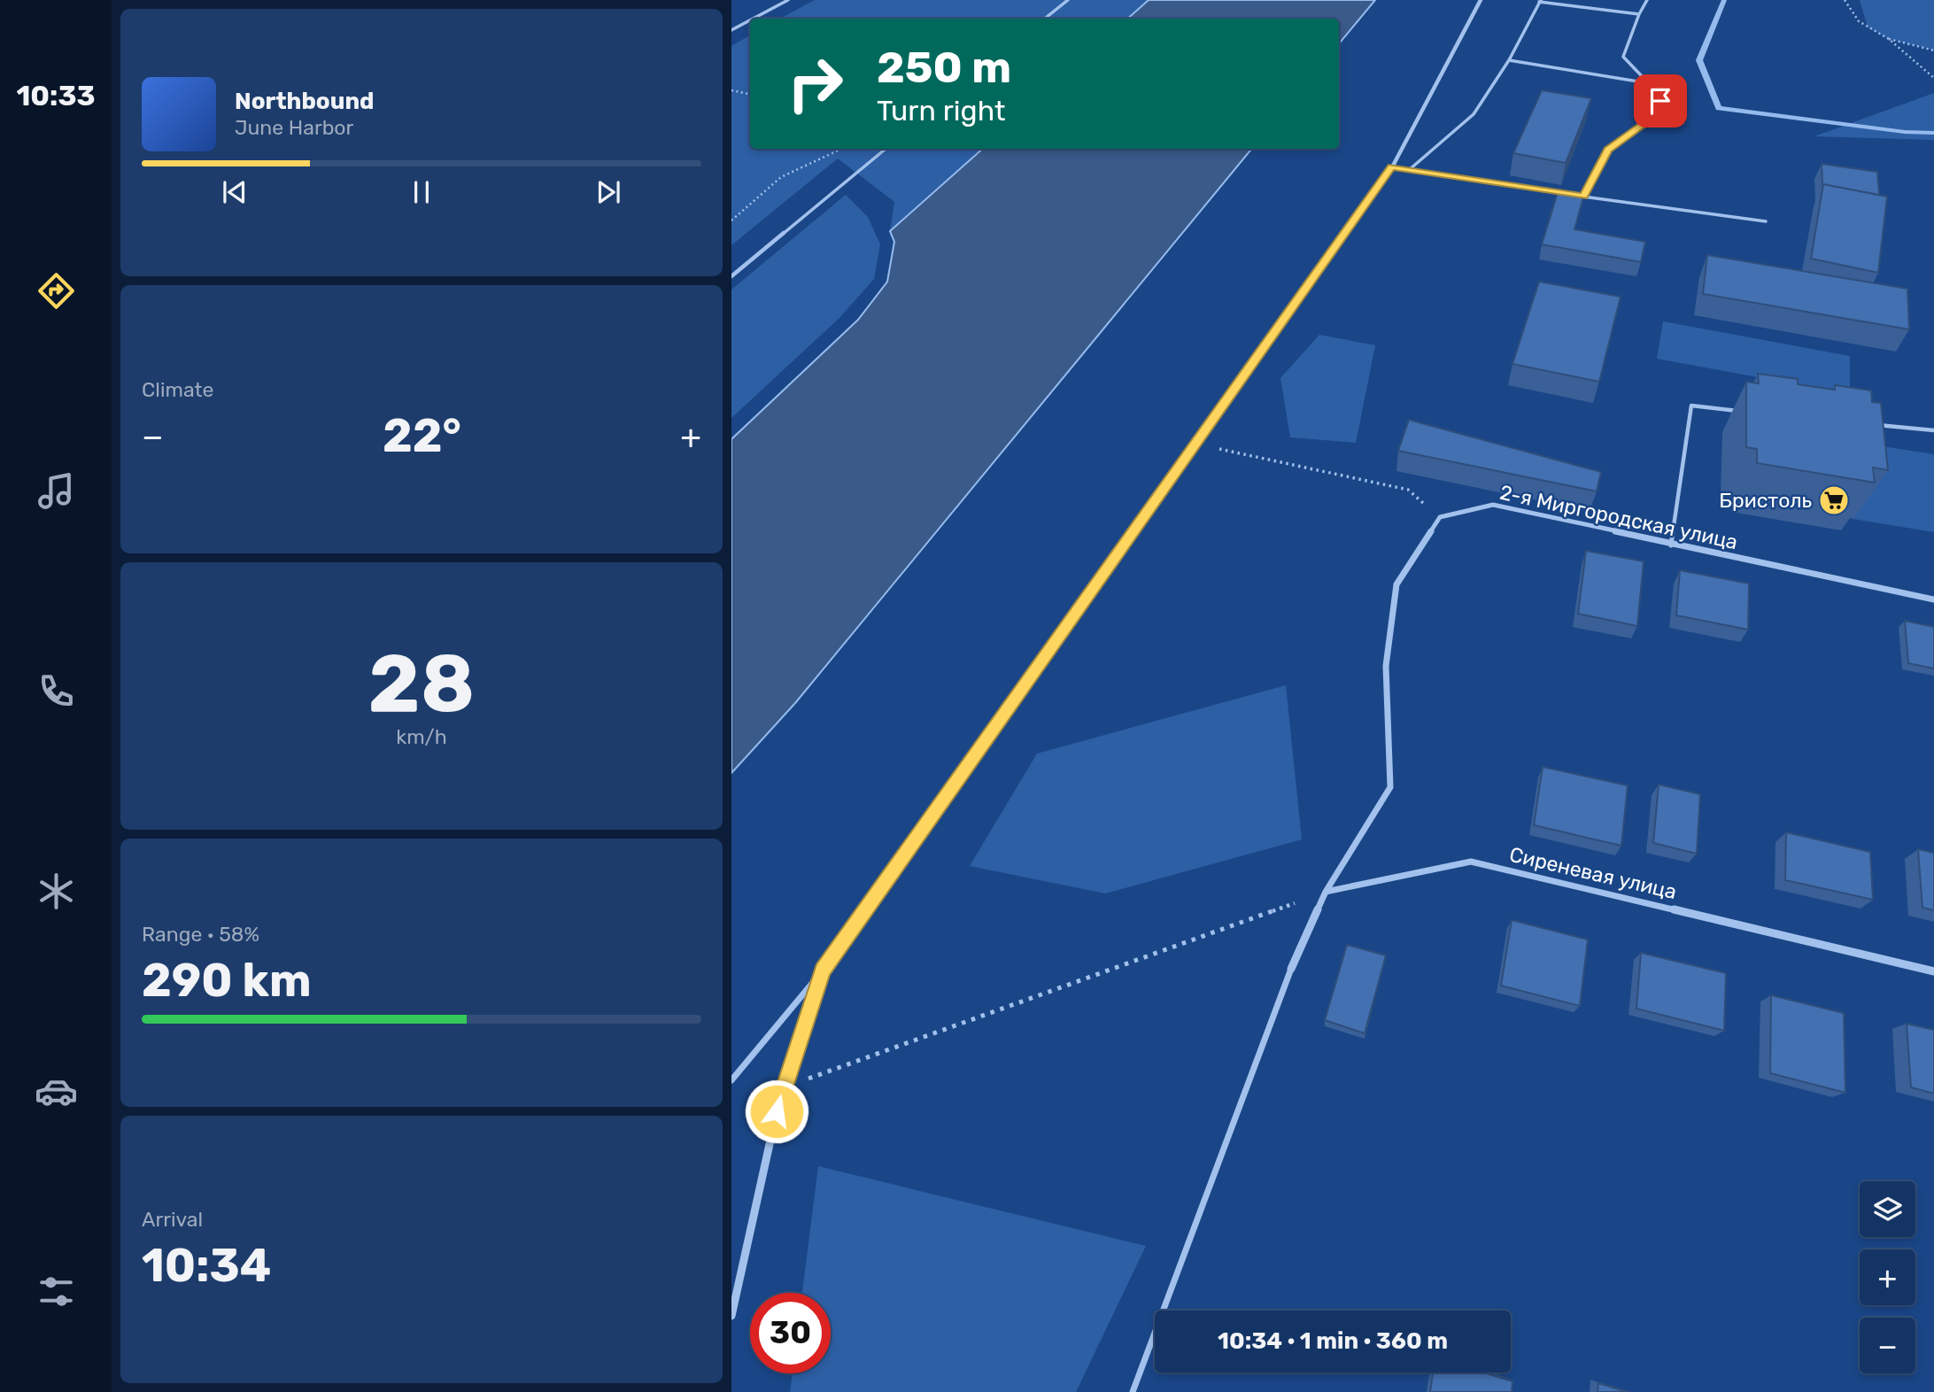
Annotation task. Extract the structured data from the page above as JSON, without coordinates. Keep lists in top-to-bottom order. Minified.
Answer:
{"streets":{"street":["2-я Миргородская улица","Сиреневая улица"]},"places":{"supermarket":["Бристоль"]},"page":{"tabs":"10:33","turn":["250 m","Turn right"],"song":["Northbound","June Harbor"],"tile":["Climate",["28","km/h"],["Range · 58%","290 km"],["Arrival","10:34"]],"heat":["−","22°","+"],"map_buttons":["+","−"],"limit":"30","trip":"10:34 · 1 min · 360 m"}}
